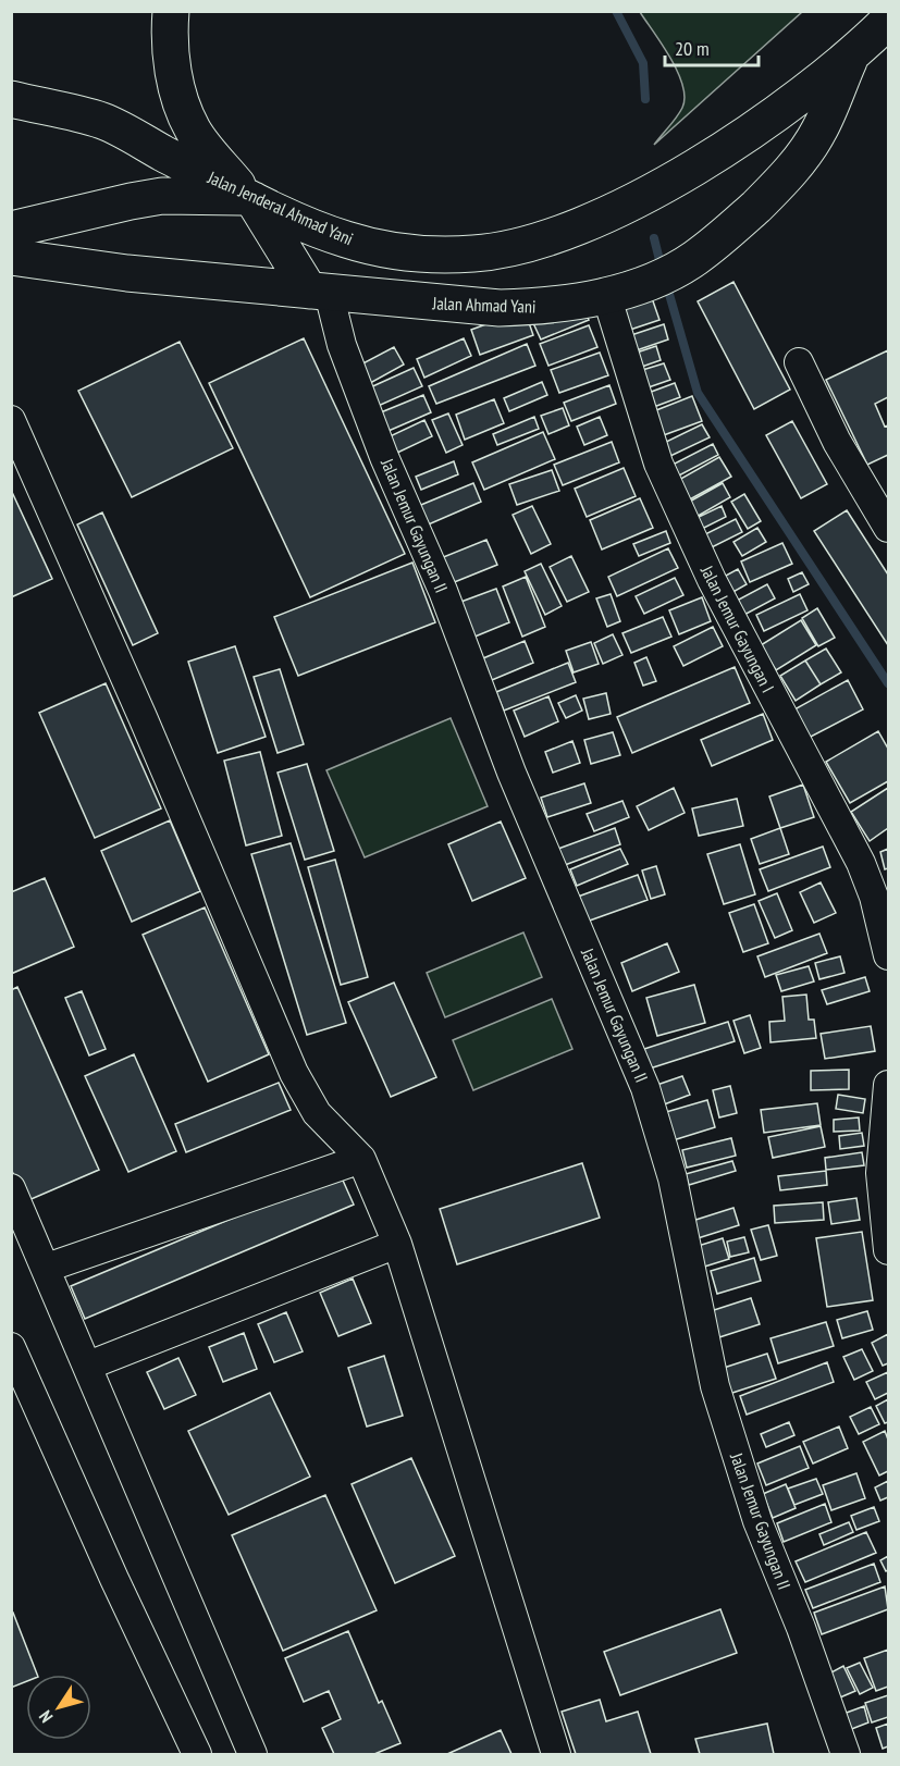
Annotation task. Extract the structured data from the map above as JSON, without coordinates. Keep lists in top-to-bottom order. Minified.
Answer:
{"streets":{"highway":["Jalan Jenderal Ahmad Yani","Jalan Ahmad Yani"],"street":["Jalan Jemur Gayungan II","Jalan Jemur Gayungan I"]},"crossings":[["Jalan Jenderal Ahmad Yani","Jalan Ahmad Yani"],["Jalan Ahmad Yani","Jalan Jemur Gayungan II"],["Jalan Ahmad Yani","Jalan Jemur Gayungan I"]],"scale_bar":"20 m","north":"bottom left"}
